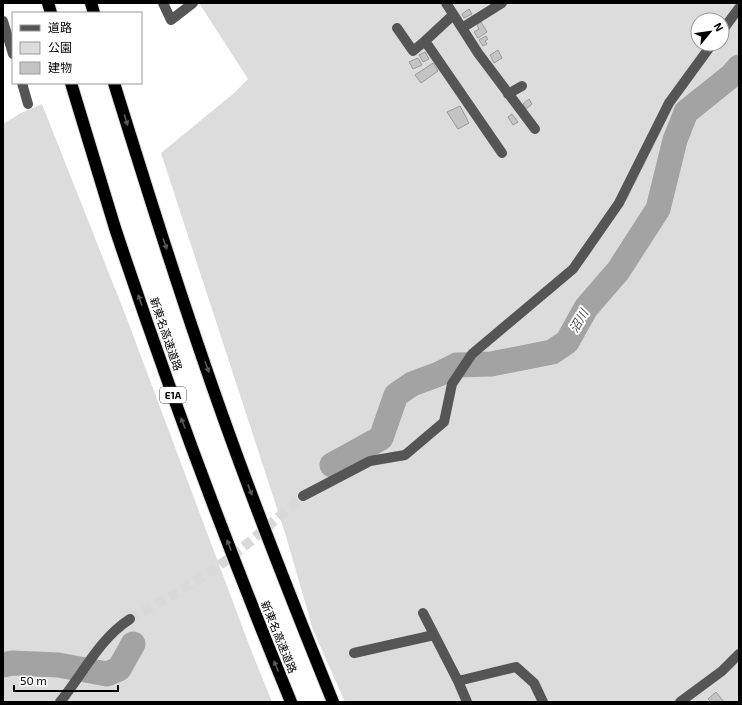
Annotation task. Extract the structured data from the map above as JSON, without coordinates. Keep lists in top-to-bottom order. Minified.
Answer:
{"streets":{"highway":["新東名高速道路","E1A"]},"water":["沼川"],"legend":["道路","公園","建物"],"scale_bar":"50 m","north":"top right"}
